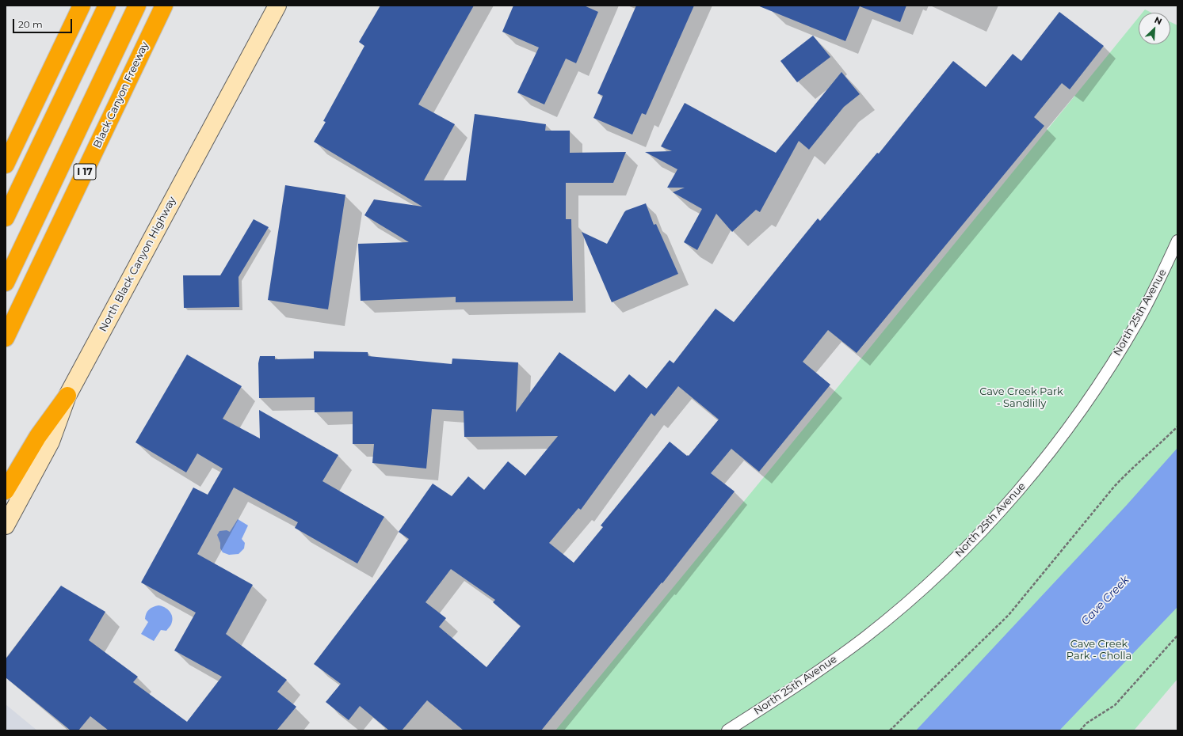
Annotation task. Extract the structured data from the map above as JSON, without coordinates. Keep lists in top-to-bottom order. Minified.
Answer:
{"streets":{"highway":["Black Canyon Freeway","I 17"],"main road":["North Black Canyon Highway"],"lane":["North 25th Avenue"]},"water":["Cave Creek"],"parks":["Cave Creek Park - Sandlilly","Cave Creek Park - Cholla"],"scale_bar":"20 m","north":"top right"}
